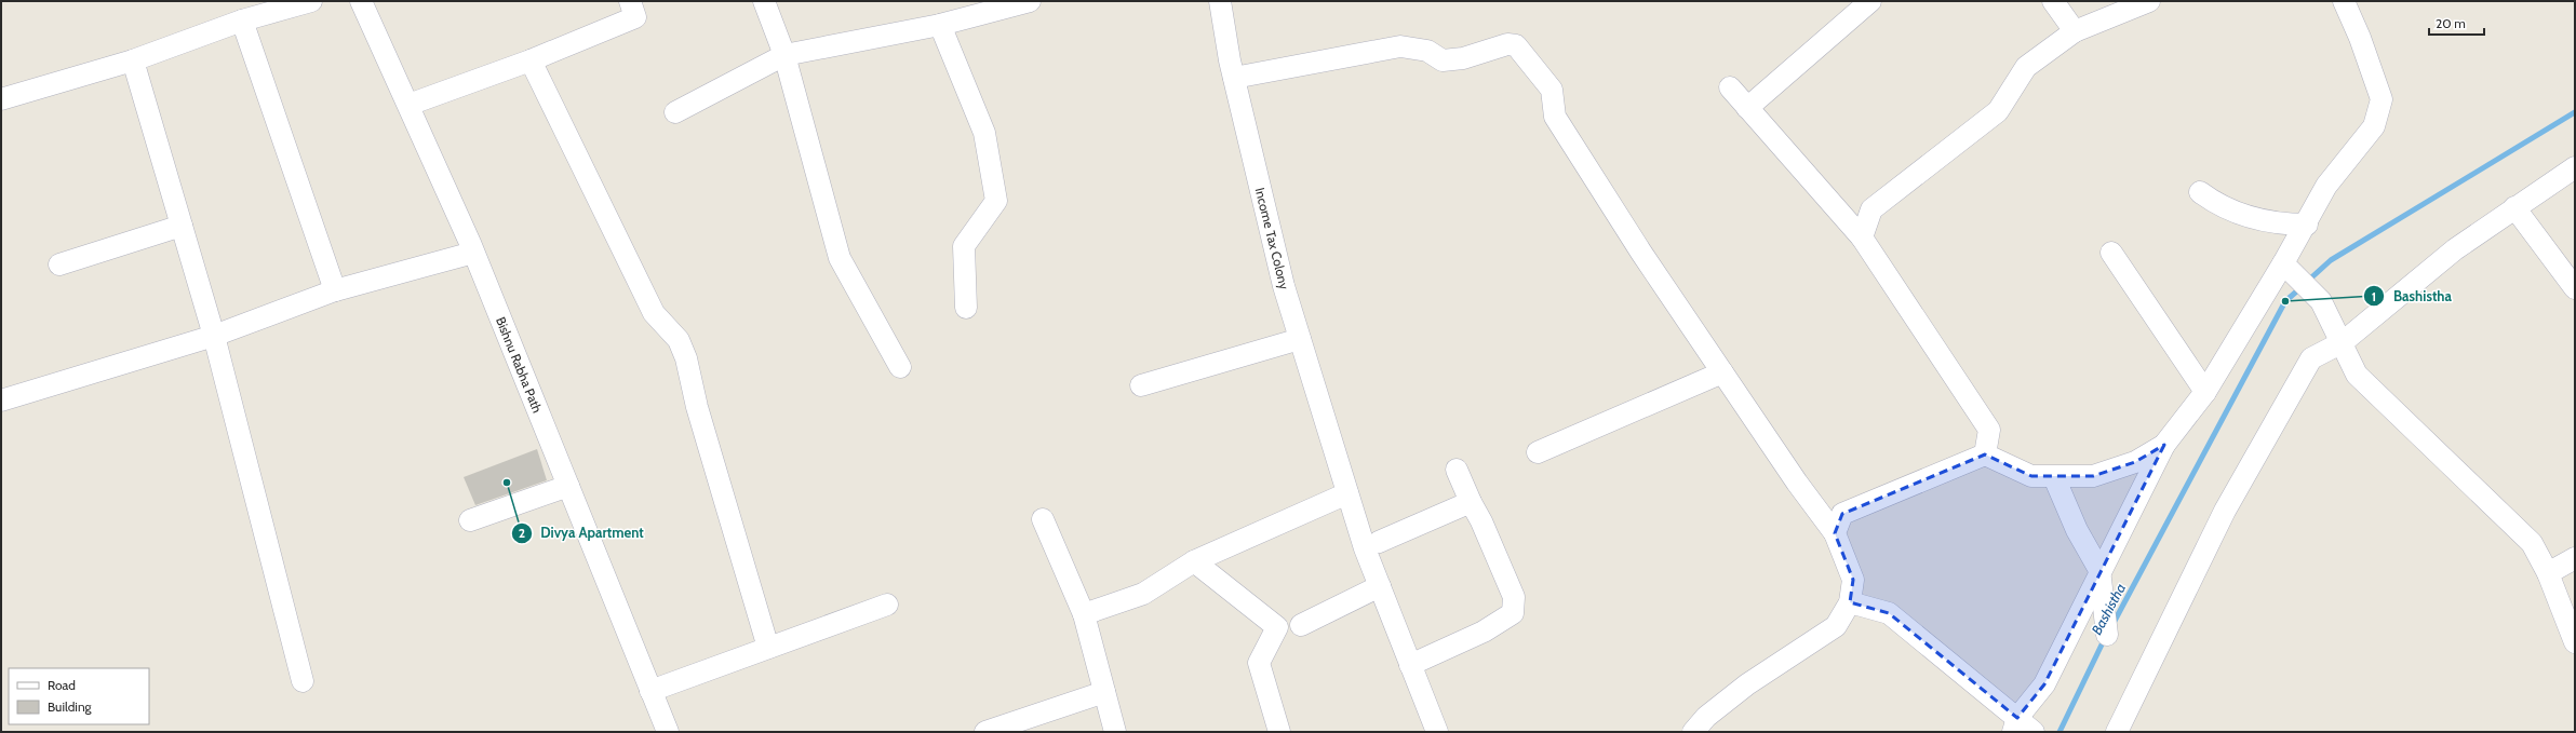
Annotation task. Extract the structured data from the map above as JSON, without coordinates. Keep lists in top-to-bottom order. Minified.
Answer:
{"streets":{"street":["Income Tax Colony","Bishnu Rabha Path"]},"water":["Bashistha"],"places":["Bashistha","Divya Apartment"],"legend":["Road","Building"],"scale_bar":"20 m"}
